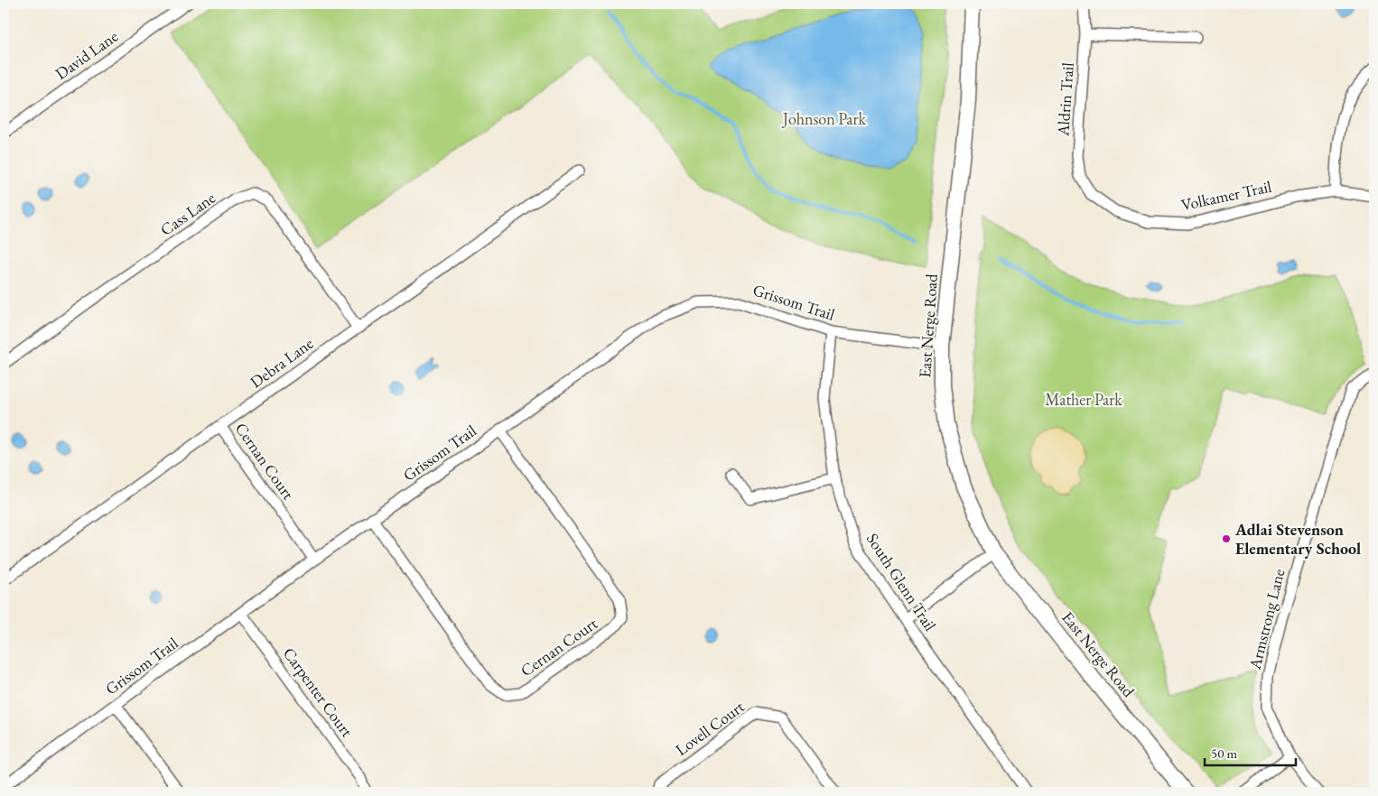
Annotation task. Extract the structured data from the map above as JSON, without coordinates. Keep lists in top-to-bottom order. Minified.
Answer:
{"streets":{"main road":["East Nerge Road"],"street":["David Lane","Aldrin Trail","Volkamer Trail","Cass Lane","Grissom Trail","Debra Lane","Cernan Court","South Glenn Trail","Armstrong Lane","Carpenter Court","Lovell Court"]},"crossings":[["Aldrin Trail","Volkamer Trail"],["Cass Lane","Debra Lane"],["Grissom Trail","East Nerge Road"],["Grissom Trail","Cernan Court"],["Grissom Trail","South Glenn Trail"],["Grissom Trail","Carpenter Court"],["Debra Lane","Cernan Court"]],"parks":["Johnson Park","Mather Park"],"places":["Adlai Stevenson Elementary School"],"scale_bar":"50 m"}
